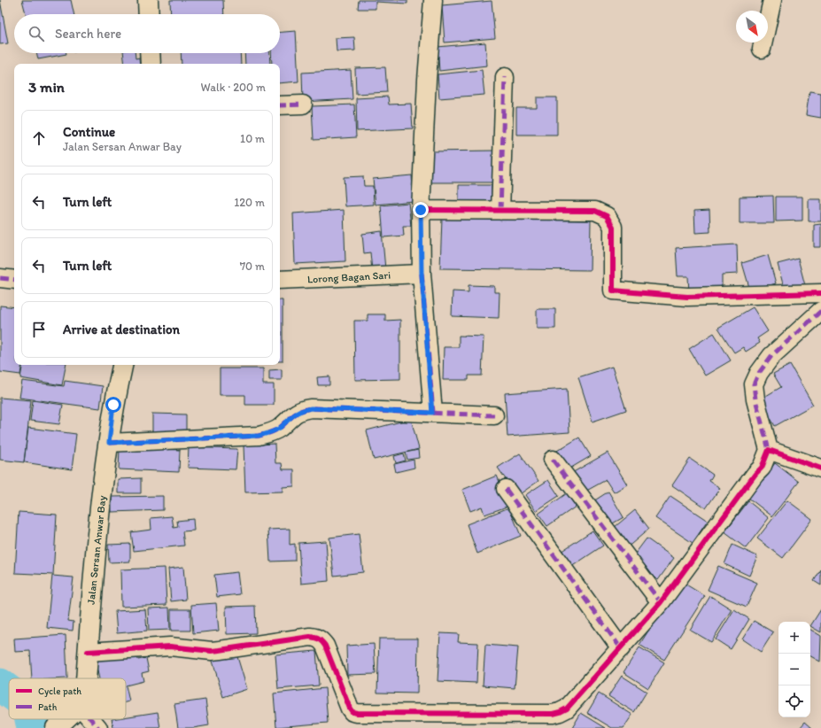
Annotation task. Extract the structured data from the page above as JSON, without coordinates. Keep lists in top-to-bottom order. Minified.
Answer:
{"streets":{"main road":["Jalan Sersan Anwar Bay"],"street":["Lorong Bagan Sari"]},"legend":["Cycle path","Path"],"north":"bottom right","page":{"search":"Search here","heading":["3 min","Walk · 200 m"],"list":[["Continue","Jalan Sersan Anwar Bay","10 m"],["Turn left","120 m"],["Turn left","70 m"],"Arrive at destination"],"map_buttons":["+","−"]}}
